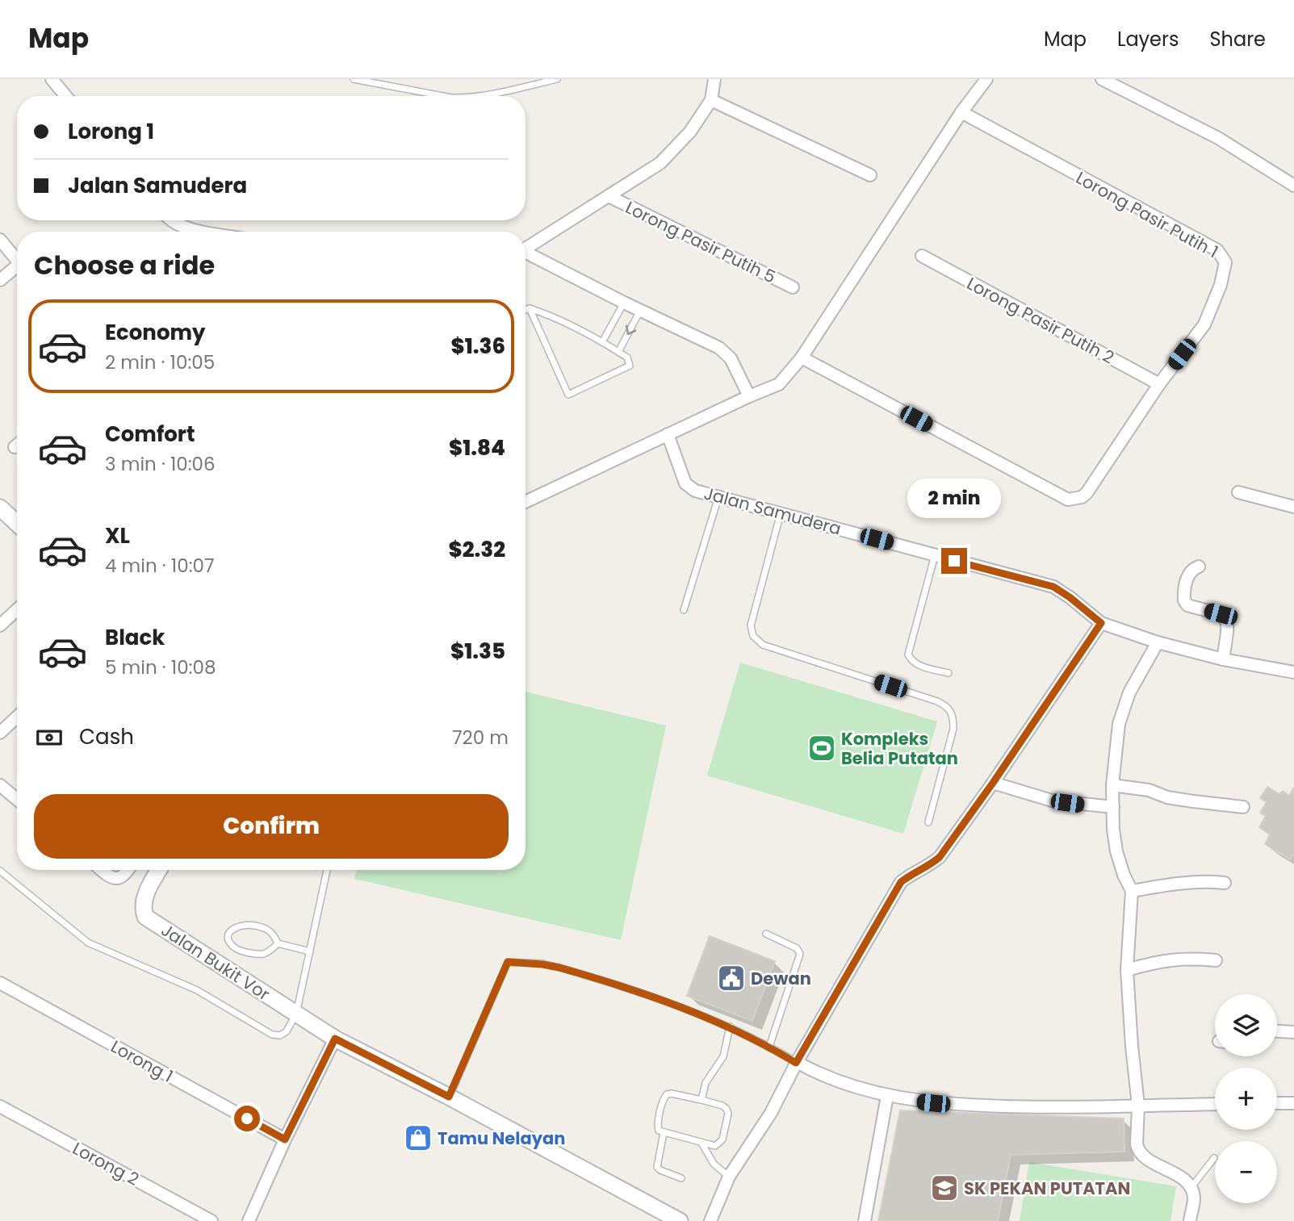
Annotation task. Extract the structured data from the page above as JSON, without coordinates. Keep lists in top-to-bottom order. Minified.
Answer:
{"streets":{"street":["Lorong Pasir Putih 1","Lorong Pasir Putih 5","Lorong Pasir Putih 2","Jalan Samudera","Jalan Bukit Vor","Lorong 1","Lorong 2"]},"crossings":[["Lorong Pasir Putih 1","Lorong Pasir Putih 2"]],"places":{"sports":["Kompleks Belia Putatan"],"public building":["Dewan"],"shop":["Tamu Nelayan"],"school or university":["SK PEKAN PUTATAN"]},"page":{"header":"Map","nav":["Map","Layers","Share"],"banner":["Lorong 1","Jalan Samudera"],"heading":"Choose a ride","list":[{"name":"Economy","note":"2 min · 10:05","value":"$1.36"},{"name":"Comfort","note":"3 min · 10:06","value":"$1.84"},{"name":"XL","note":"4 min · 10:07","value":"$2.32"},{"name":"Black","note":"5 min · 10:08","value":"$1.35"}],"bubble":"2 min","pay":["Cash","720 m"],"buttons":"Confirm","map_buttons":["+","−"]}}
